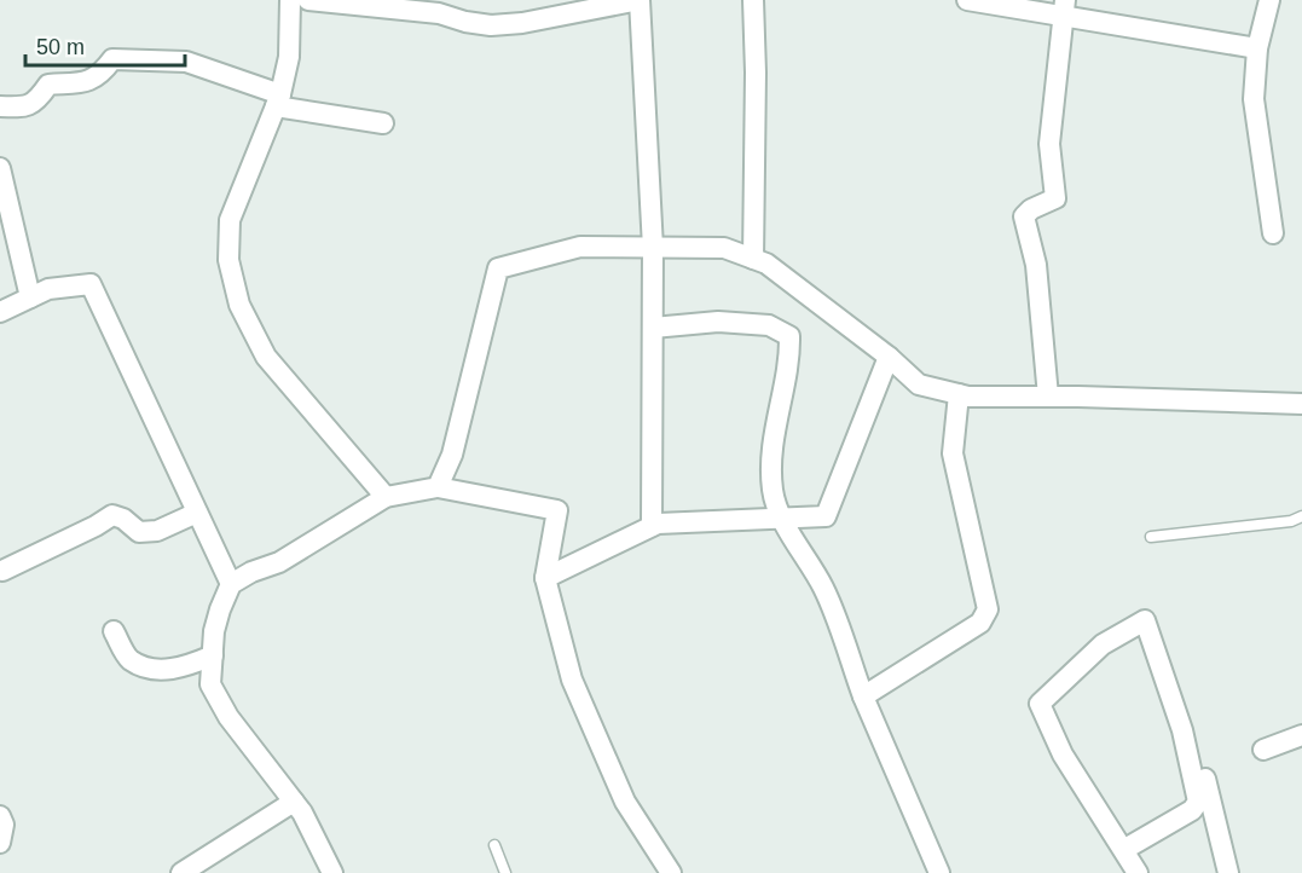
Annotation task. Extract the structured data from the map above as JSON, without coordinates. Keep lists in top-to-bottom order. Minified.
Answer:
{"scale_bar":"50 m"}
